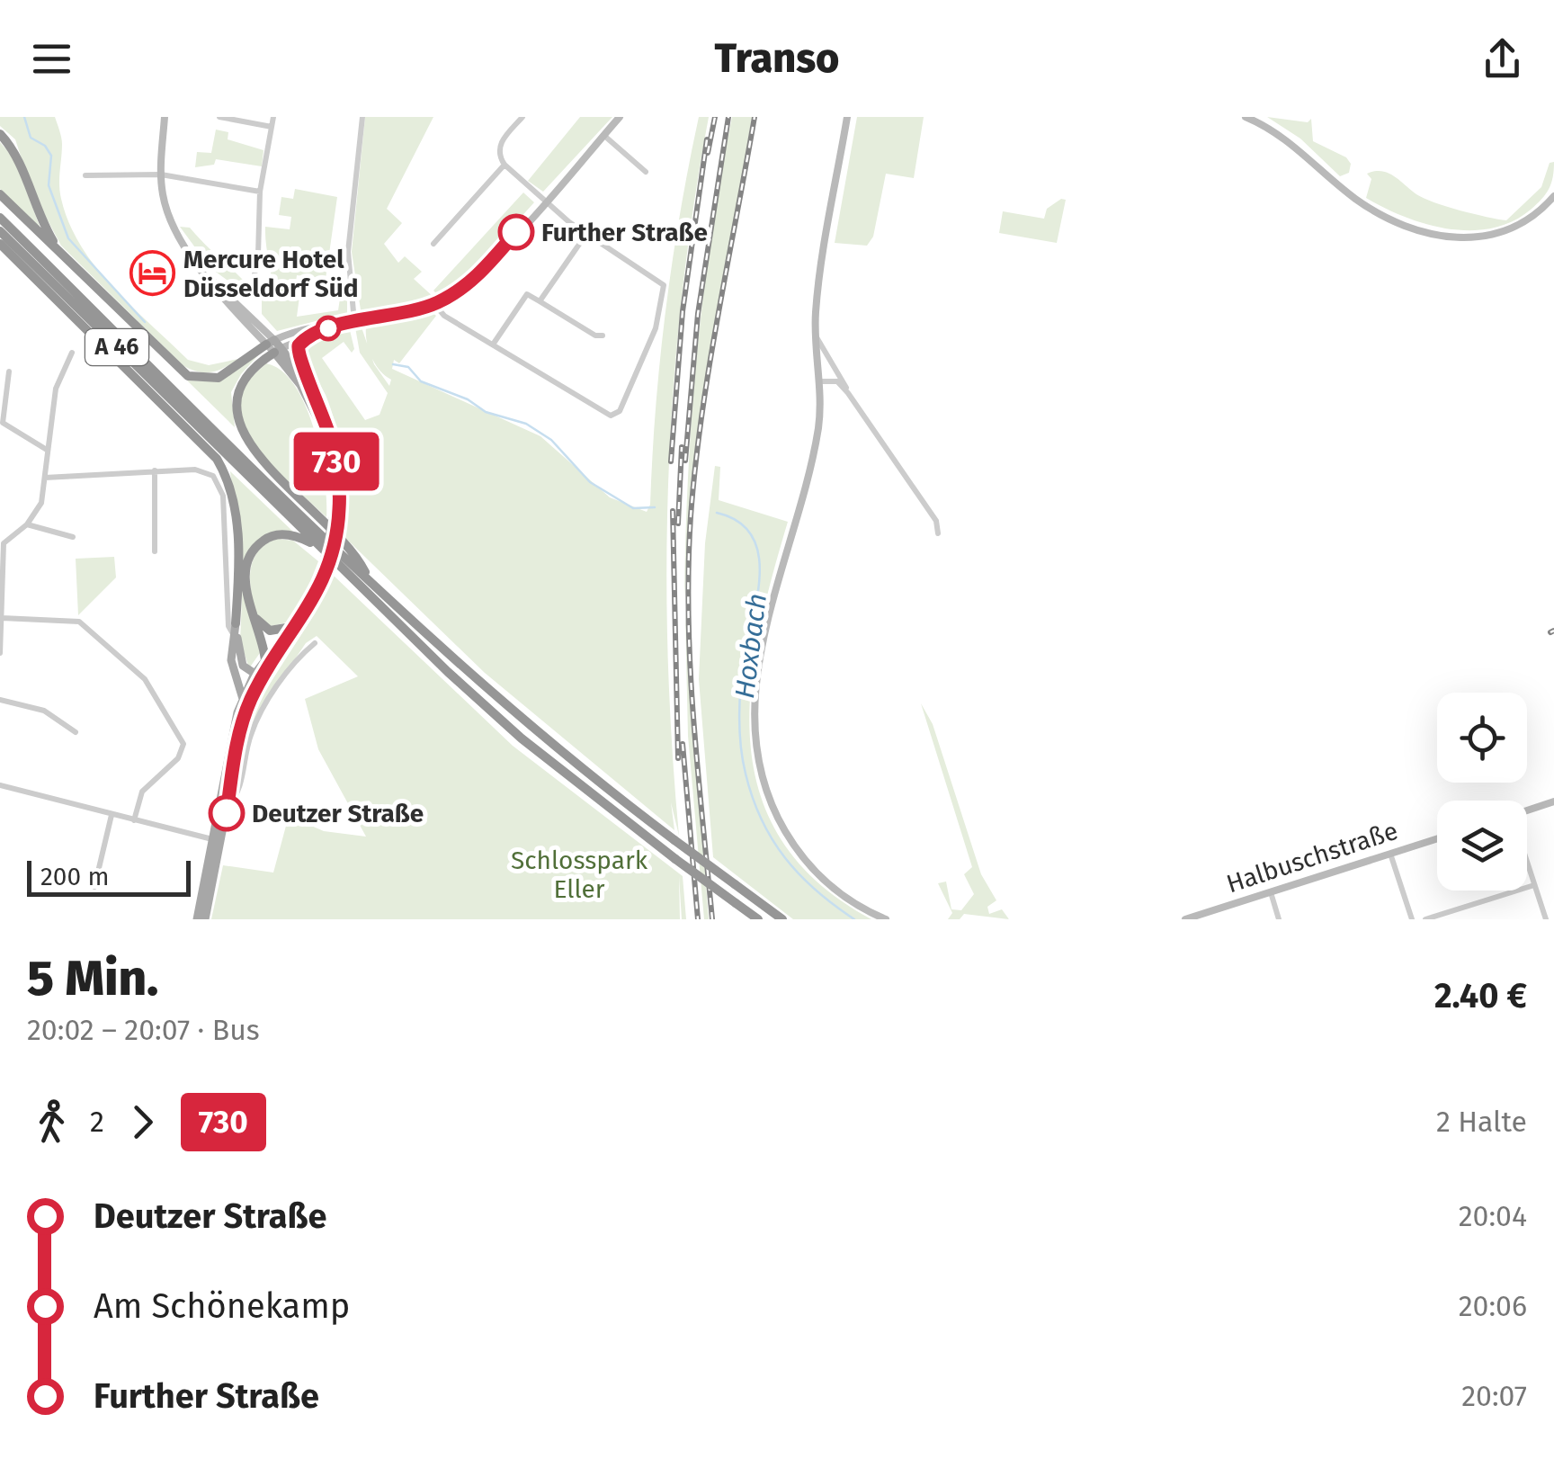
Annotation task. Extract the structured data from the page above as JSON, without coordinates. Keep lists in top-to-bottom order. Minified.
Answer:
{"streets":{"highway":["A 46"],"main road":["Halbuschstraße"]},"water":["Hoxbach"],"parks":["Schlosspark Eller"],"places":{"other":["Further Straße","Deutzer Straße"],"hotel":["Mercure Hotel Düsseldorf Süd"]},"lines":["bus line 730"],"scale_bar":"200 m","page":{"header":"Transo","on_map":"730","scale":"200 m","heading":["5 Min.","20:02 – 20:07 · Bus","2.40 €"],"legs":["2","730","2 Halte"],"list":[{"name":"Deutzer Straße","value":"20:04"},{"name":"Am Schönekamp","value":"20:06"},{"name":"Further Straße","value":"20:07"}]}}
